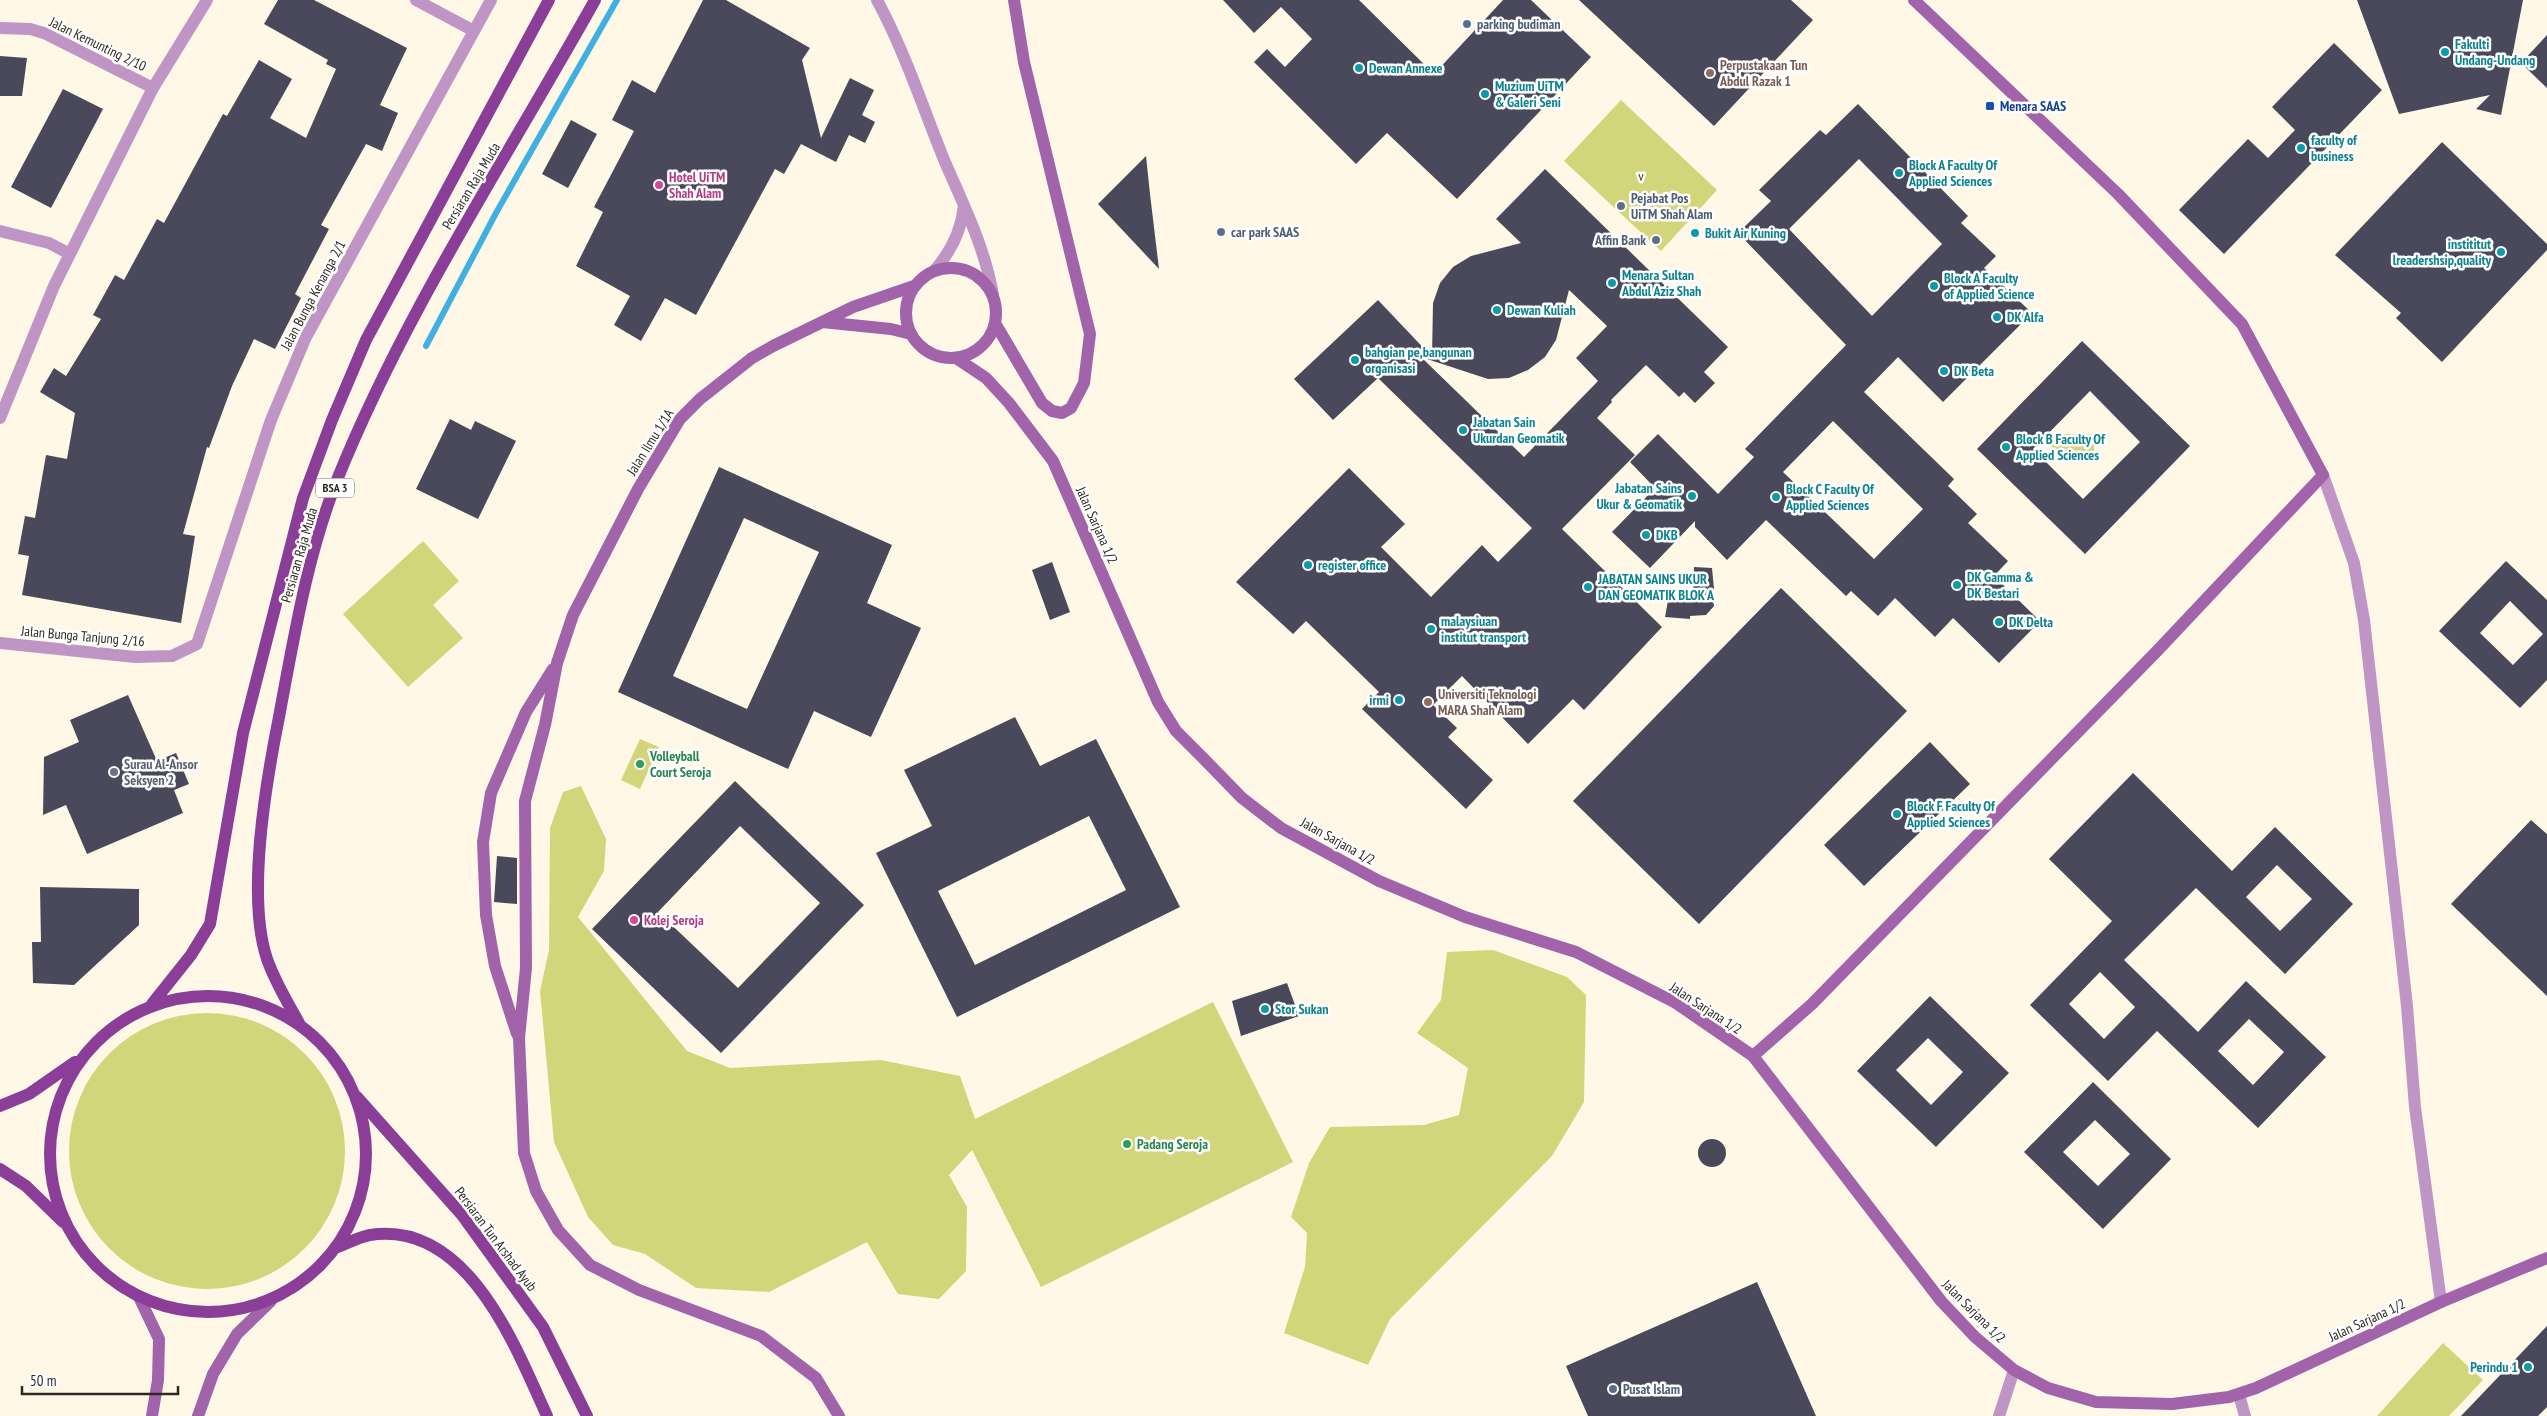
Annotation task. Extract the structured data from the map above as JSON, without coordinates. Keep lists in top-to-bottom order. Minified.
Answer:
{"streets":{"main road":["Persiaran Raja Muda","BSA 3","Persiaran Tun Arshad Ayub"],"street":["Jalan Kemunting 2/10","Jalan Bunga Kenanga 2/1","Jalan Ilmu 1/1A","Jalan Sarjana 1/2","Jalan Bunga Tanjung 2/16"]},"crossings":[["Jalan Bunga Kenanga 2/1","Jalan Bunga Tanjung 2/16"],["Jalan Ilmu 1/1A","Jalan Sarjana 1/2"]],"parks":["v"],"places":{"other":["parking budiman","Fakulti Undang-Undang","Dewan Annexe","Perpustakaan Tun Abdul Razak 1","Muzium UiTM & Galeri Seni","faculty of business","Block A Faculty Of Applied Sciences","Hotel UiTM Shah Alam","Pejabat Pos UiTM Shah Alam","car park SAAS","Bukit Air Kuning","Affin Bank","instititut lreadershsip,quality","Menara Sultan Abdul Aziz Shah","Block A Faculty of Applied Science","Dewan Kuliah","DK Alfa","bahgian pe,bangunan organisasi","DK Beta","Jabatan Sain Ukurdan Geomatik","Block B Faculty Of Applied Sciences","Jabatan Sains Ukur & Geomatik","Block C Faculty Of Applied Sciences","DKB","register office","DK Gamma & DK Bestari","JABATAN SAINS UKUR DAN GEOMATIK BLOK A","DK Delta","malaysiuan institut transport","irmi","Universiti Teknologi MARA Shah Alam","Volleyball Court Seroja","Surau Al-Ansor Seksyen 2","Block F Faculty Of Applied Sciences","Kolej Seroja","Stor Sukan","Padang Seroja","Perindu 1","Pusat Islam"],"transit":["Menara SAAS"]},"scale_bar":"50 m"}
